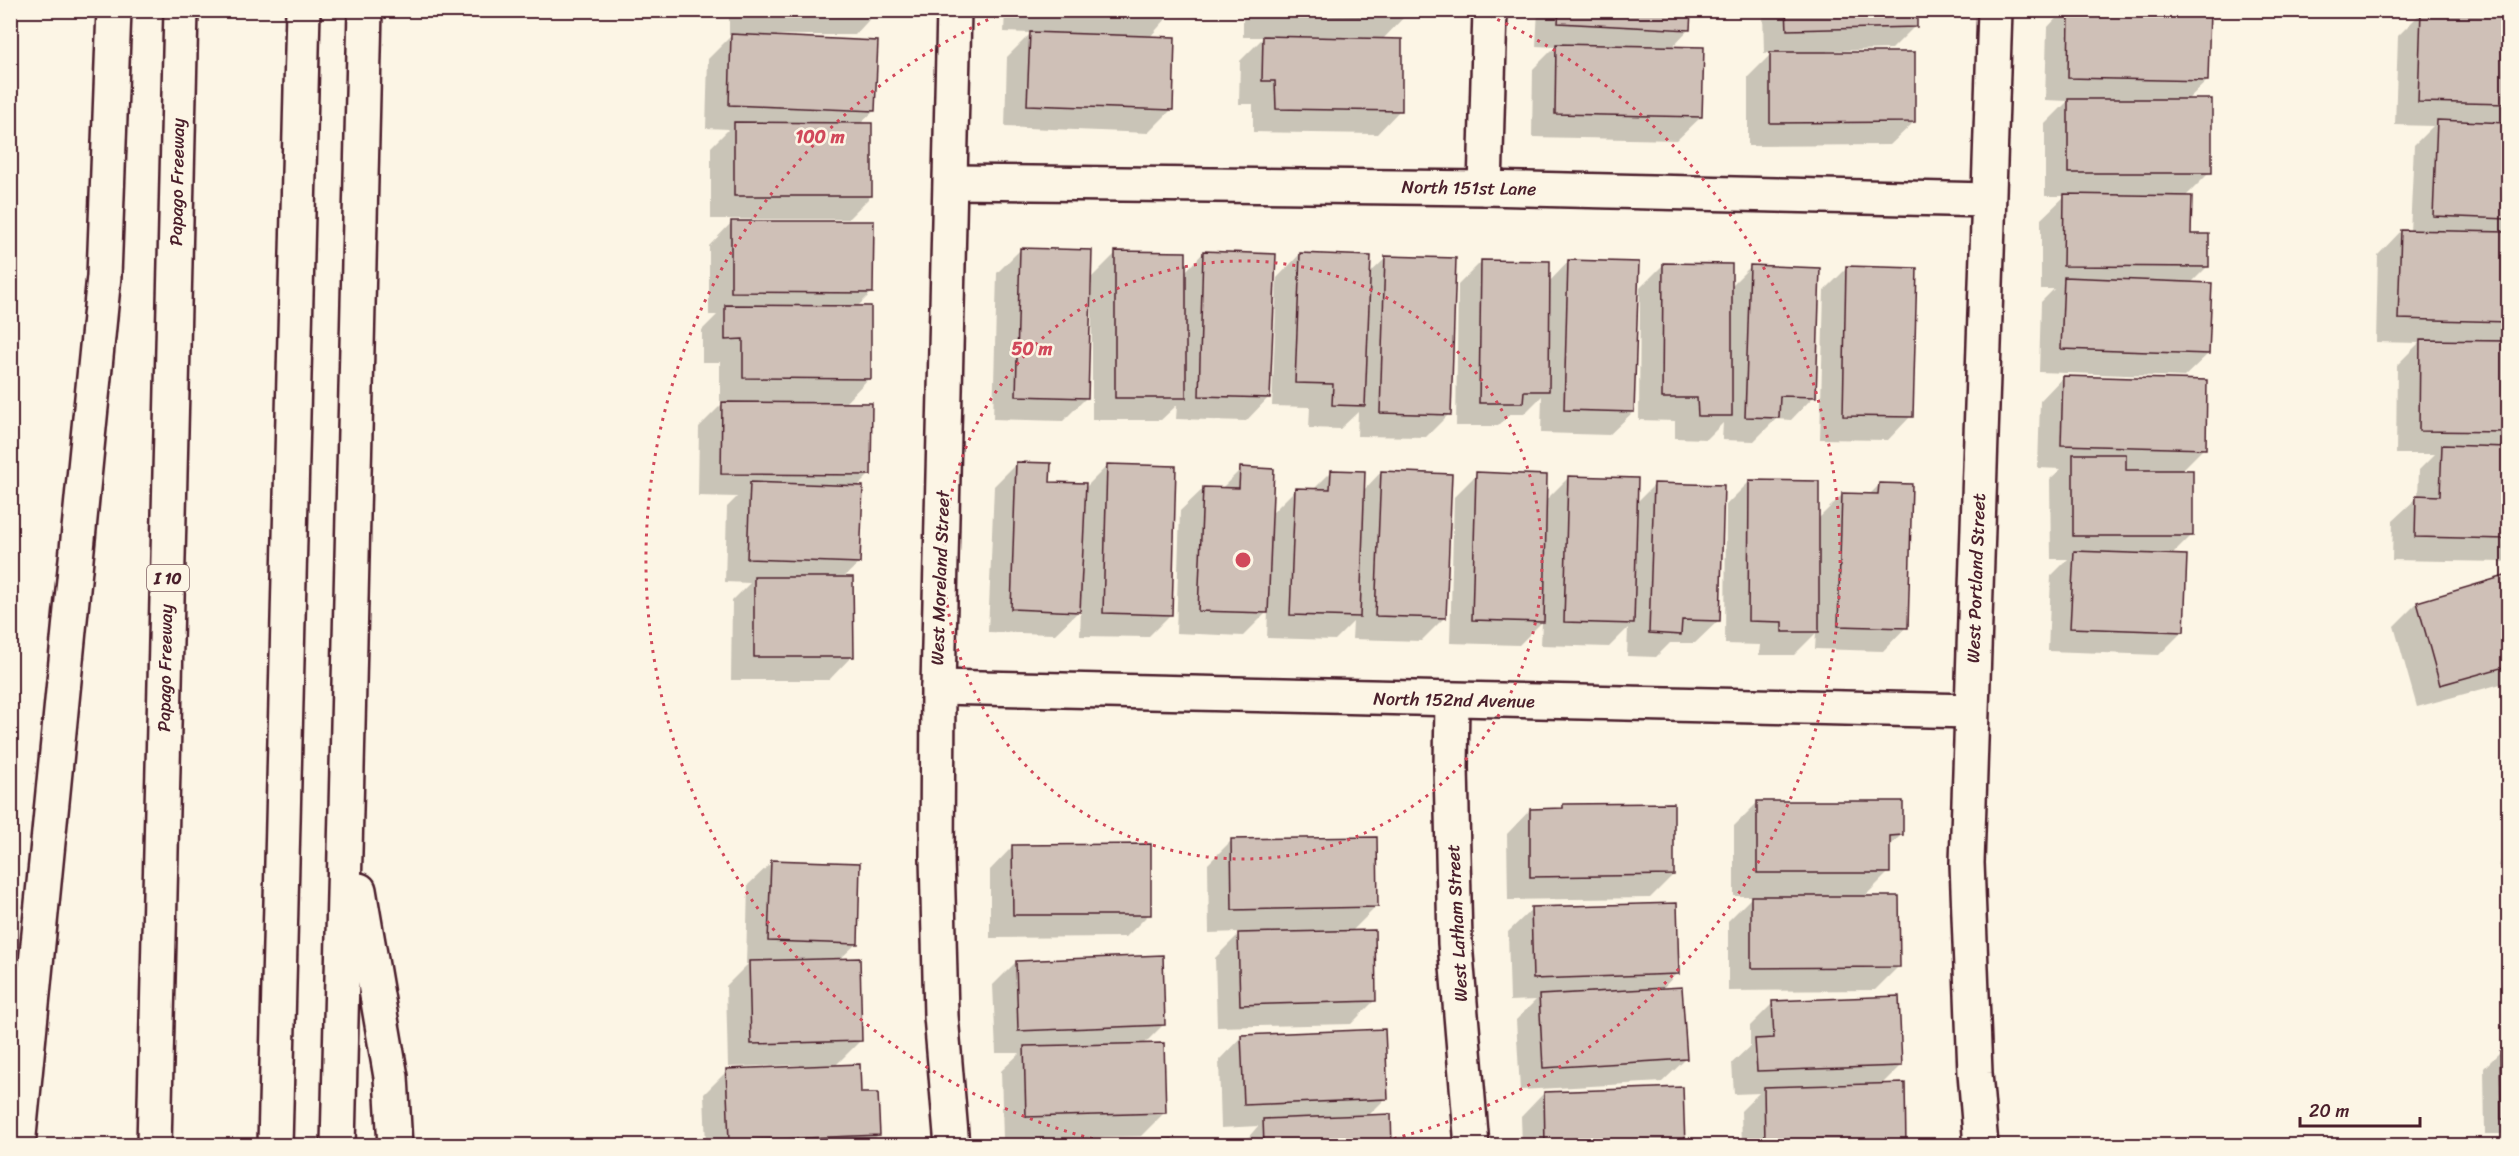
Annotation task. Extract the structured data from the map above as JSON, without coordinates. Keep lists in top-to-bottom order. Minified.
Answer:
{"streets":{"main road":["Papago Freeway","North 151st Lane","I 10","West Moreland Street","West Portland Street","North 152nd Avenue","West Latham Street"]},"crossings":[["North 151st Lane","West Moreland Street"],["North 151st Lane","West Portland Street"],["West Moreland Street","North 152nd Avenue"],["West Portland Street","North 152nd Avenue"],["North 152nd Avenue","West Latham Street"]],"scale_bar":"20 m","rings":["100 m","50 m"]}
